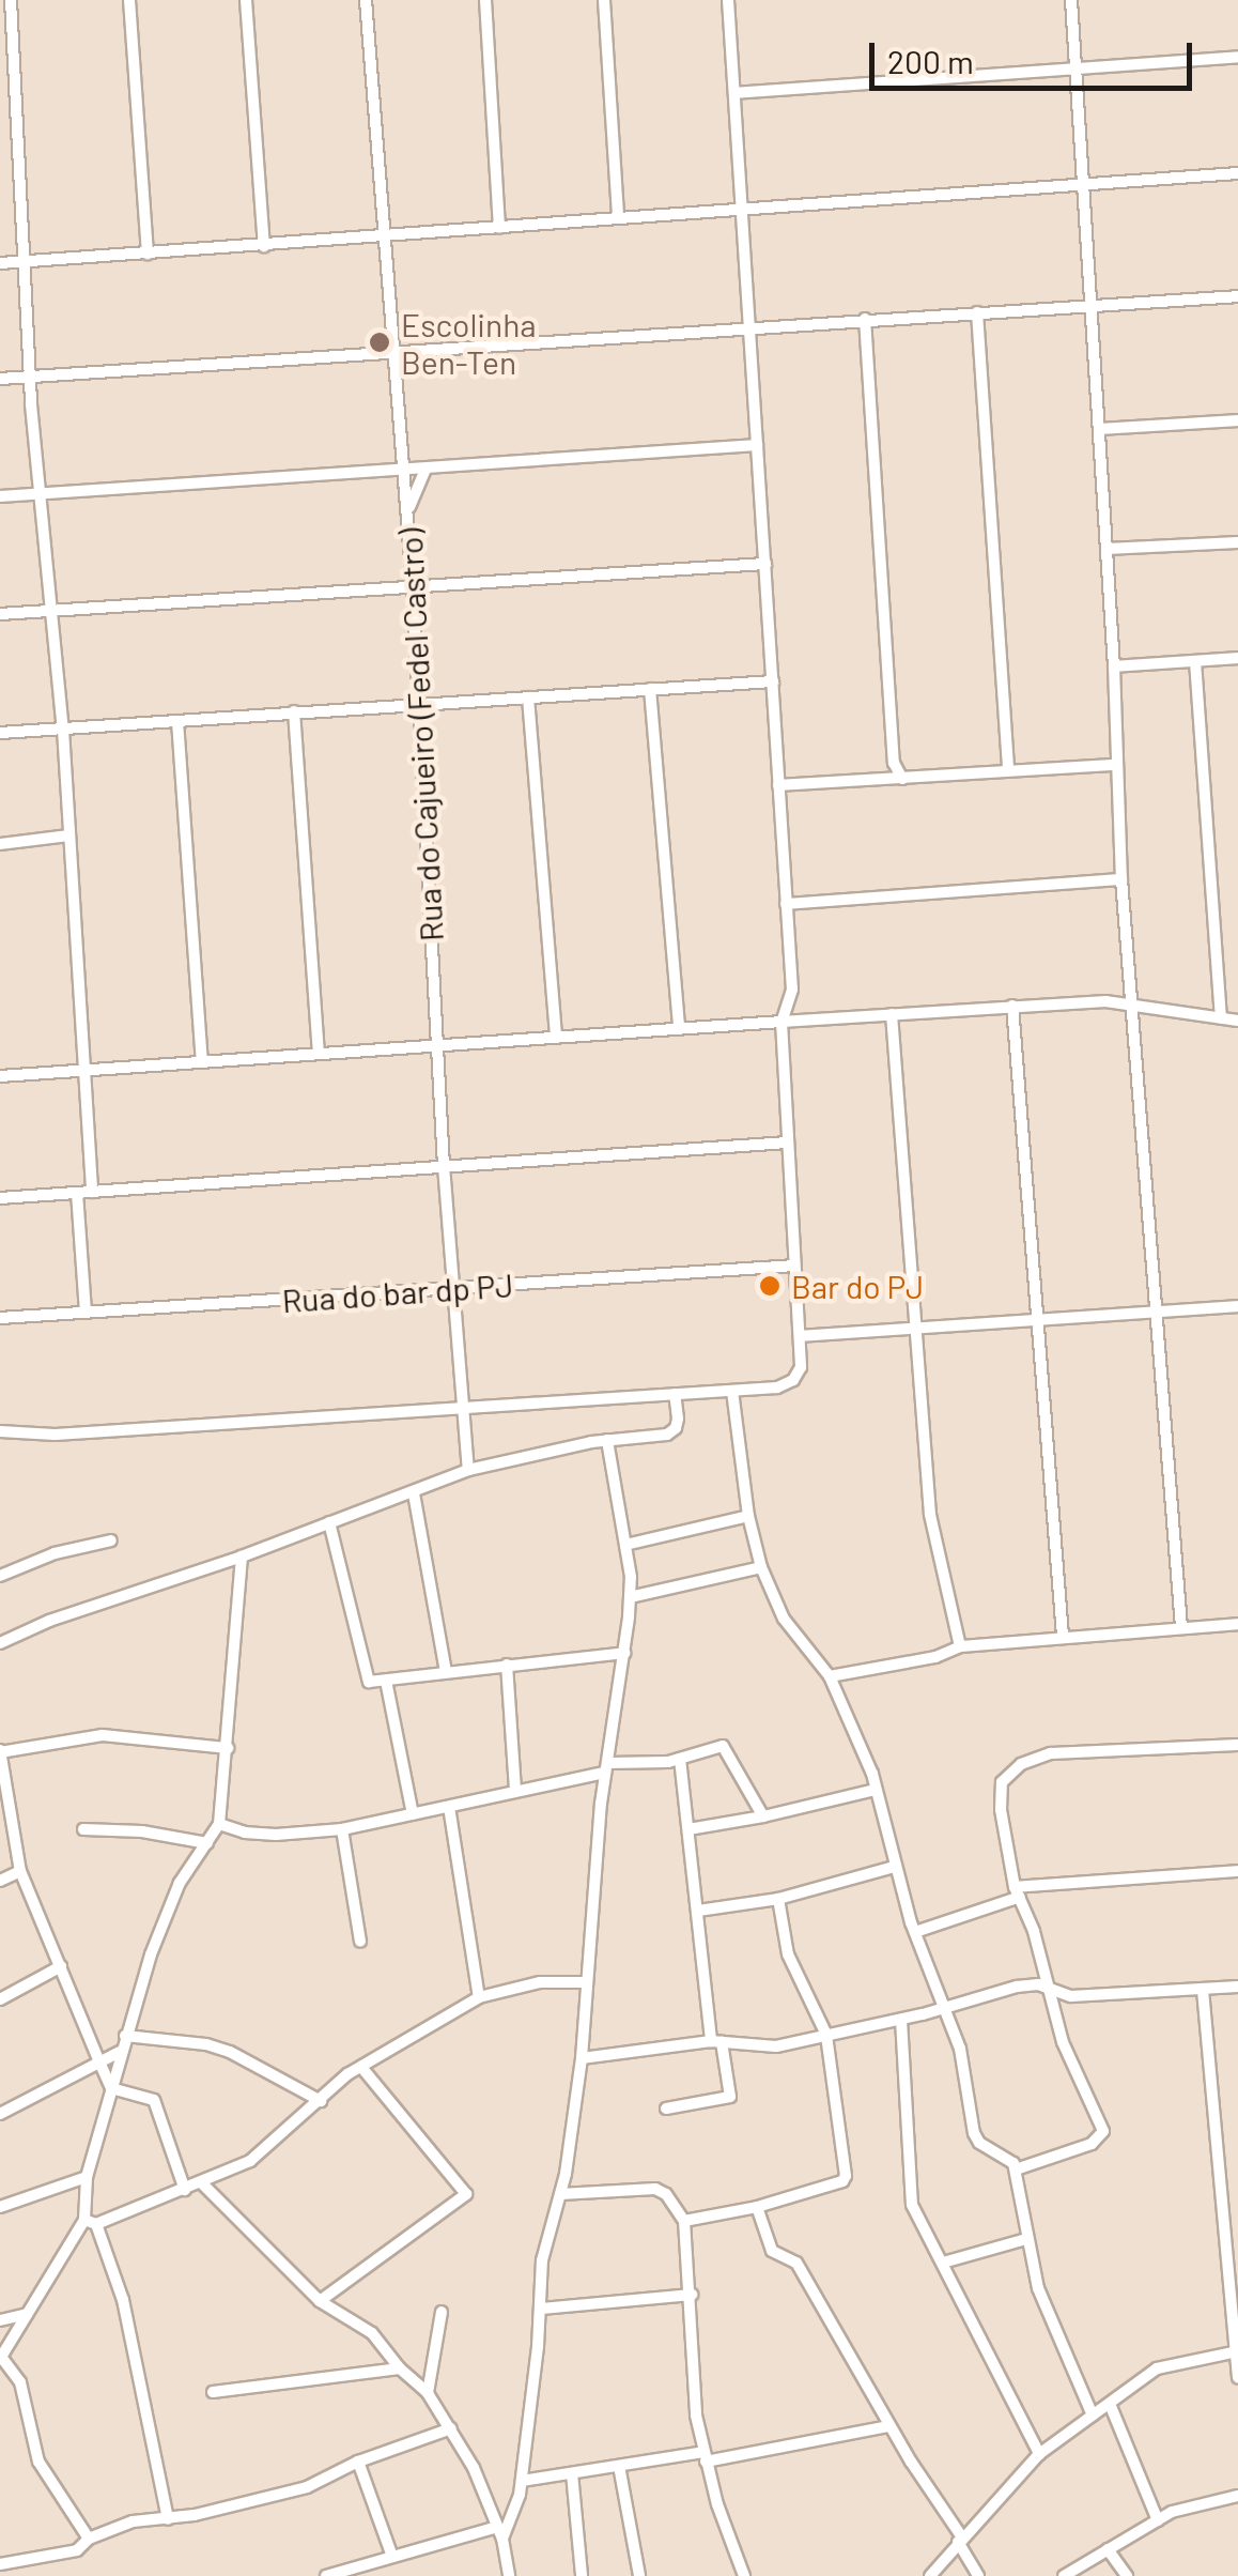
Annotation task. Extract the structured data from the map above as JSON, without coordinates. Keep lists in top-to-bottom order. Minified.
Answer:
{"streets":{"street":["Rua do Cajueiro (Fedel Castro)","Rua do bar dp PJ"]},"crossings":[["Rua do Cajueiro (Fedel Castro)","Rua do bar dp PJ"]],"places":["Escolinha Ben-Ten","Bar do PJ"],"scale_bar":"200 m"}
